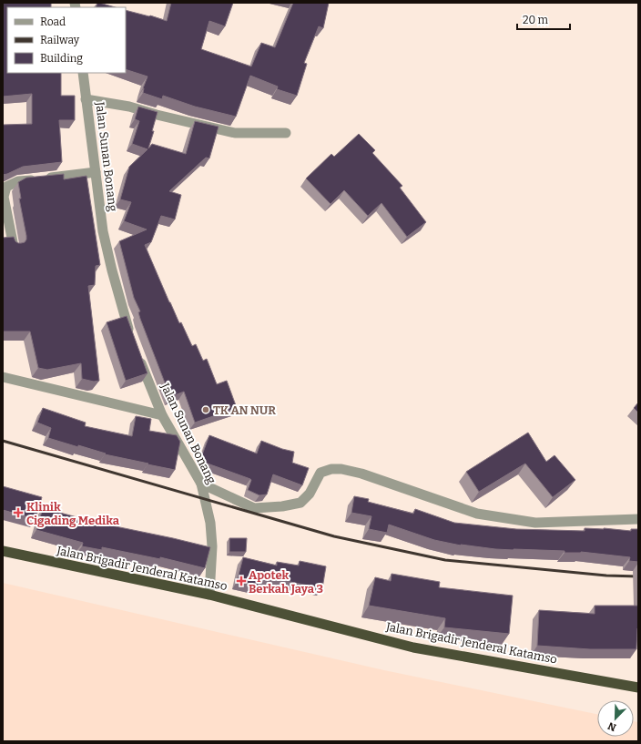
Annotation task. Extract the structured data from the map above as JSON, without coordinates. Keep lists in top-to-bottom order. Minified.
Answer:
{"streets":{"highway":["Jalan Brigadir Jenderal Katamso"],"street":["Jalan Sunan Bonang"]},"crossings":[["Jalan Sunan Bonang","Jalan Brigadir Jenderal Katamso"]],"places":{"other":["TK AN NUR"],"health":["Klinik Cigading Medika","Apotek Berkah Jaya 3"]},"legend":["Road","Railway","Building"],"scale_bar":"20 m","north":"bottom left"}
